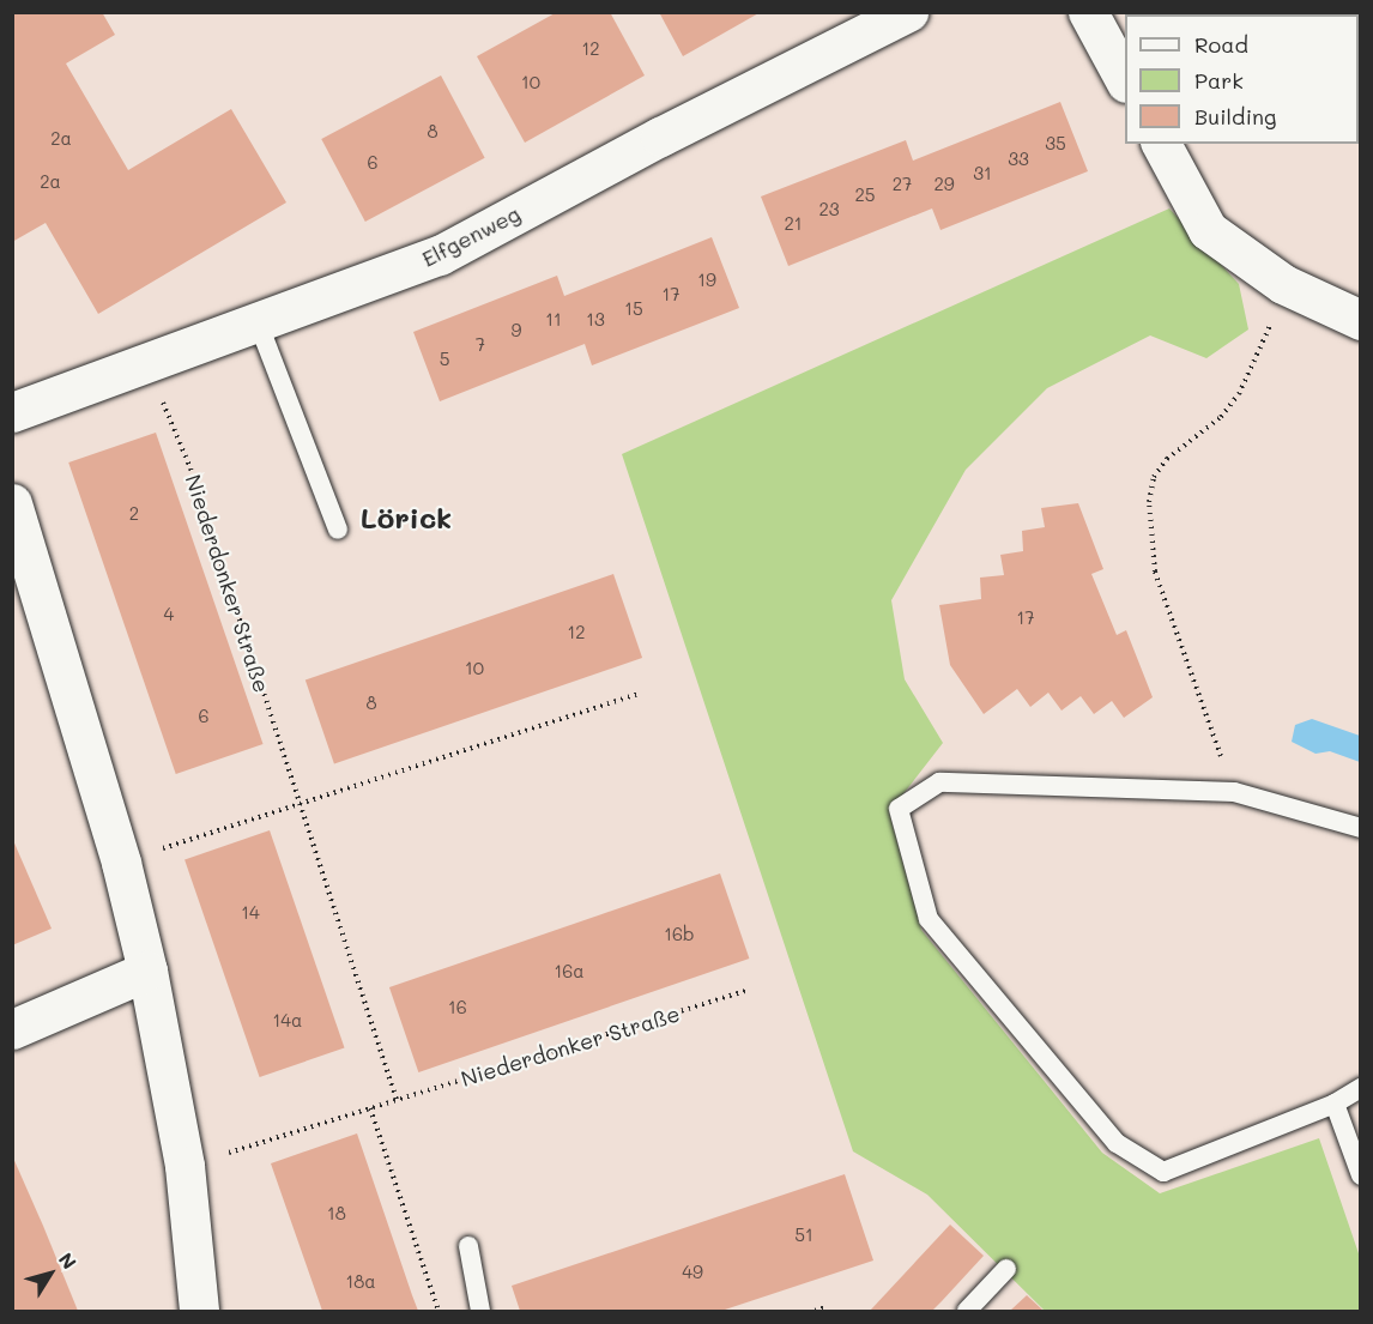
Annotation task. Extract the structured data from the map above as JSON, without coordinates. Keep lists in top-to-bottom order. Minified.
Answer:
{"streets":{"street":["Elfgenweg"],"path":["Niederdonker Straße"]},"crossings":[["Elfgenweg","Niederdonker Straße"]],"districts":["Lörick"],"house_numbers":["12","10","8","2a","35","33","6","31","2a","27","29","25","23","21","19","17","15","11","13","9","7","5","2","4","17","12","10","8","6","14","16b","16a","16","14a","18","51","49","18a"],"legend":["Road","Park","Building"],"north":"top right"}
